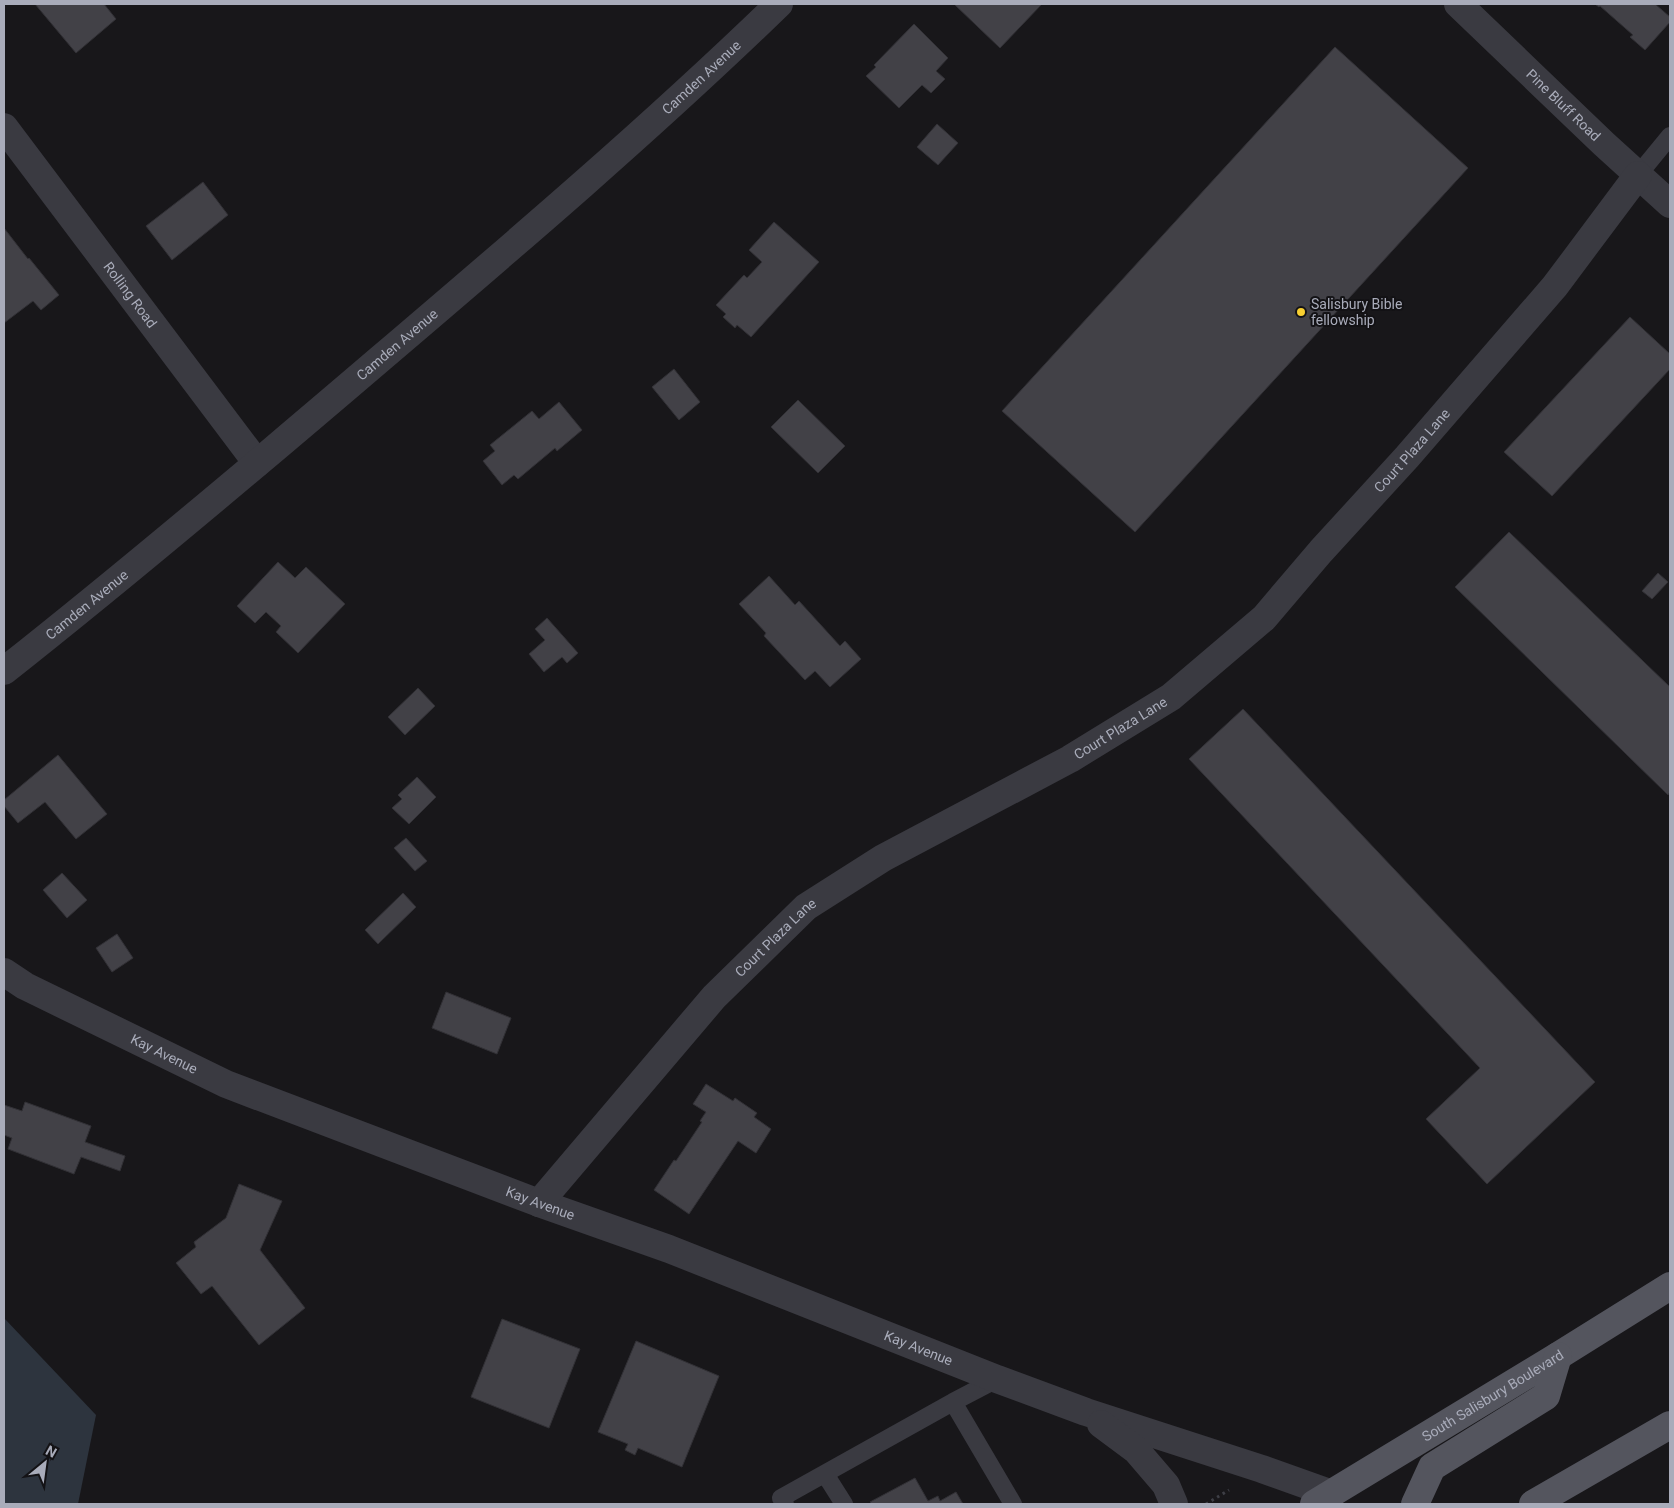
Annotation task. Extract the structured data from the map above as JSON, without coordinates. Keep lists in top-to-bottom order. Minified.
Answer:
{"streets":{"main road":["South Salisbury Boulevard"],"street":["Camden Avenue","Pine Bluff Road","Rolling Road","Court Plaza Lane","Kay Avenue"]},"crossings":[["Camden Avenue","Rolling Road"],["Pine Bluff Road","Court Plaza Lane"],["Court Plaza Lane","Kay Avenue"],["Kay Avenue","South Salisbury Boulevard"]],"places":["Salisbury Bible fellowship"],"north":"top right"}
